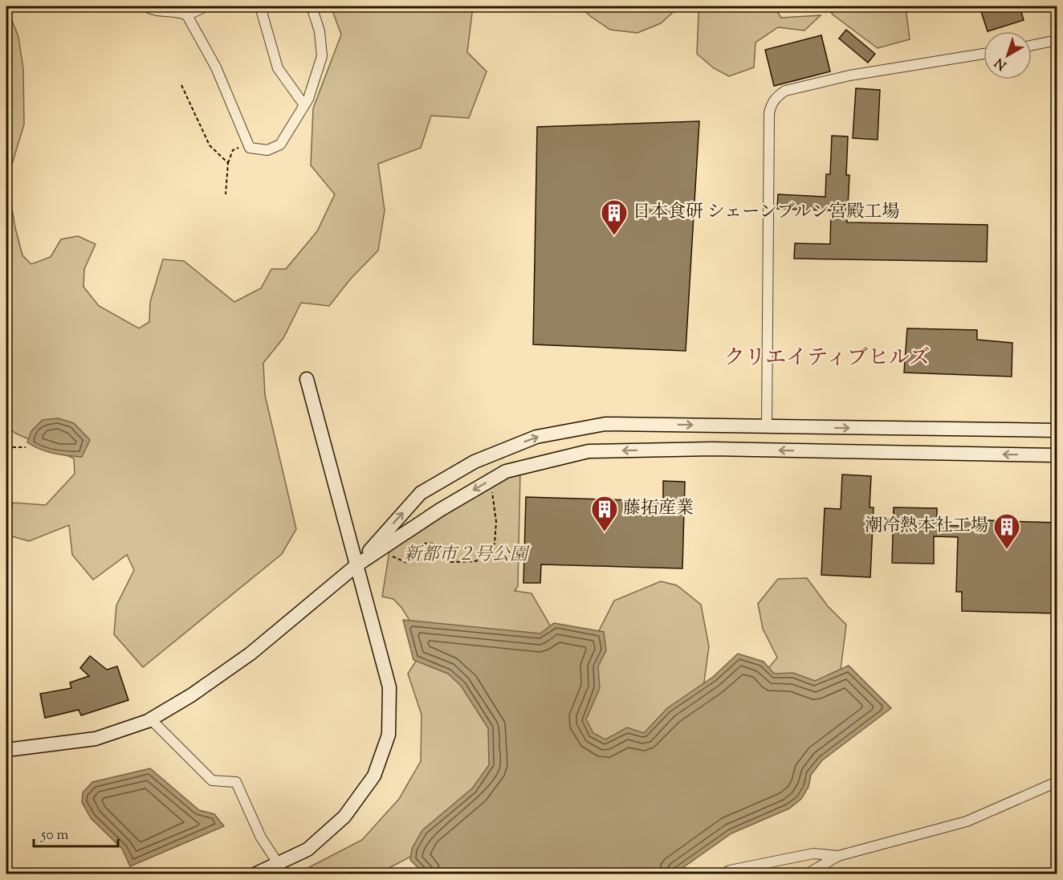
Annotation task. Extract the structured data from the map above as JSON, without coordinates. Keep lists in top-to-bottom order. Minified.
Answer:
{"districts":["クリエイティブヒルズ"],"parks":["新都市２号公園"],"places":{"building":["日本食研 シェーンブルン宮殿工場","藤拓産業","潮冷熱本社工場"]},"scale_bar":"50 m","north":"bottom left"}
